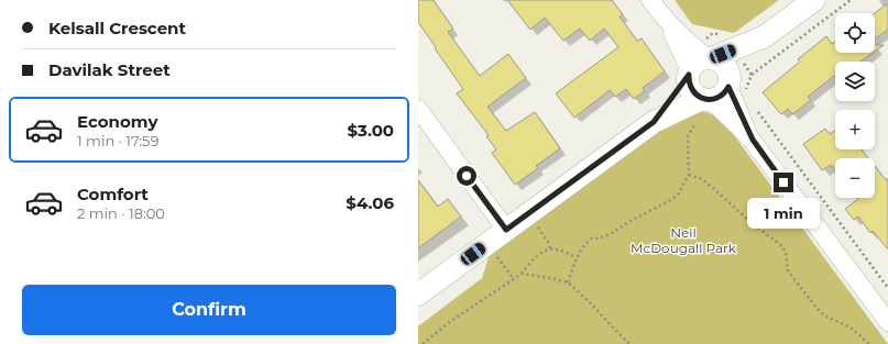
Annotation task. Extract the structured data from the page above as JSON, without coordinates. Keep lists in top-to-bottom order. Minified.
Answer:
{"parks":["Neil McDougall Park"],"page":{"banner":["Kelsall Crescent","Davilak Street"],"map_buttons":["+","−"],"list":[{"name":"Economy","note":"1 min · 17:59","value":"$3.00"},{"name":"Comfort","note":"2 min · 18:00","value":"$4.06"}],"bubble":"1 min","buttons":"Confirm"}}
